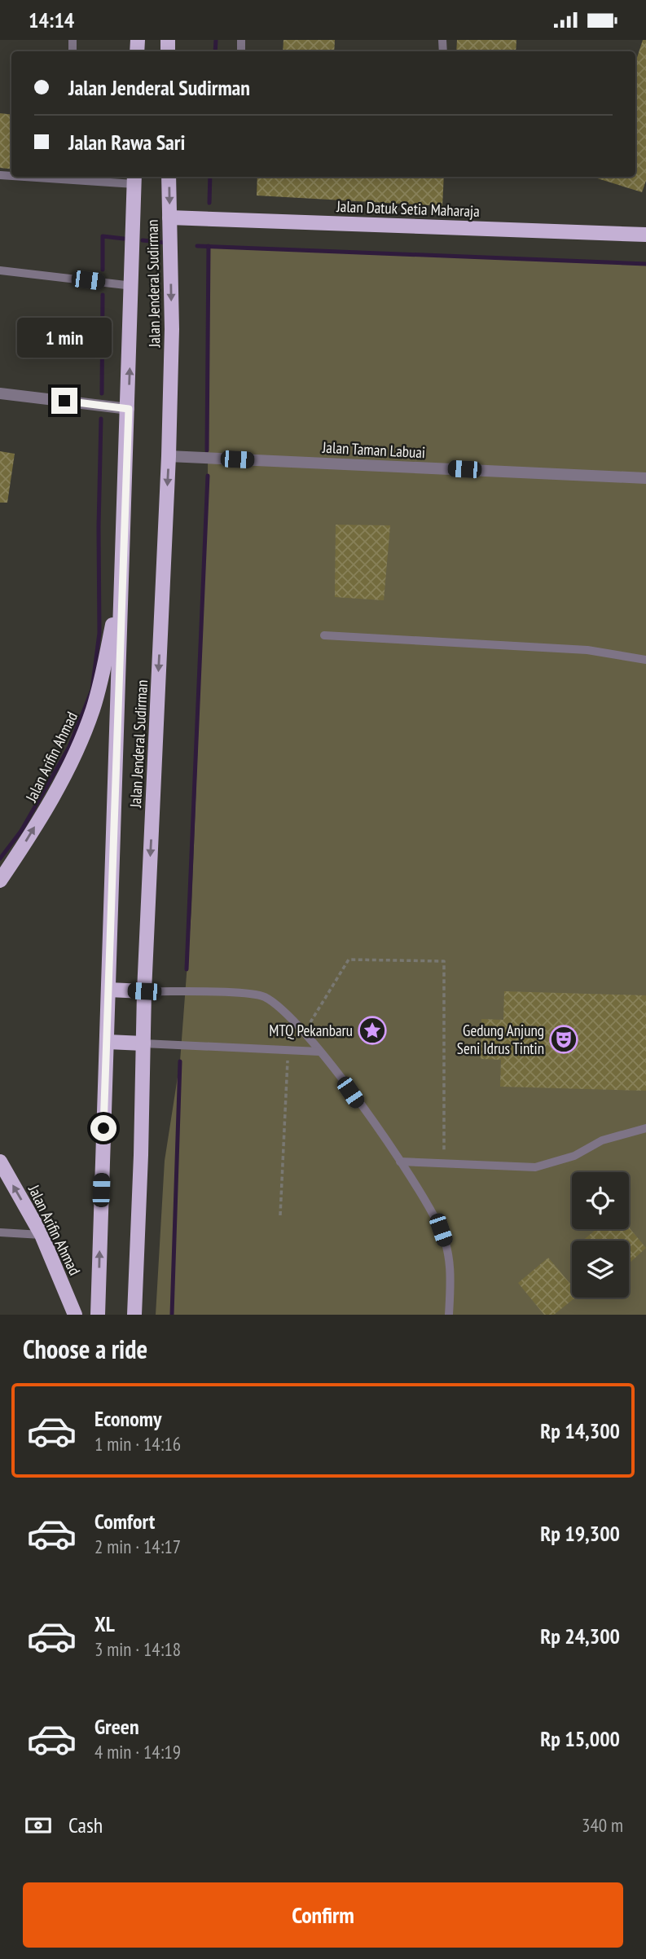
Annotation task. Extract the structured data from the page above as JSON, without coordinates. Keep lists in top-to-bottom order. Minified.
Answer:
{"streets":{"main road":["Jalan Datuk Setia Maharaja","Jalan Jenderal Sudirman","Jalan Arifin Ahmad"],"street":["Jalan Taman Labuai"]},"crossings":[["Jalan Datuk Setia Maharaja","Jalan Jenderal Sudirman"],["Jalan Jenderal Sudirman","Jalan Taman Labuai"],["Jalan Jenderal Sudirman","Jalan Arifin Ahmad"]],"one_way":["Jalan Arifin Ahmad"],"places":{"place":["MTQ Pekanbaru"],"theatre":["Gedung Anjung Seni Idrus Tintin"]},"page":{"status":"14:14","banner":["Jalan Jenderal Sudirman","Jalan Rawa Sari"],"bubble":"1 min","heading":"Choose a ride","list":[{"name":"Economy","note":"1 min · 14:16","value":"Rp 14,300"},{"name":"Comfort","note":"2 min · 14:17","value":"Rp 19,300"},{"name":"XL","note":"3 min · 14:18","value":"Rp 24,300"},{"name":"Green","note":"4 min · 14:19","value":"Rp 15,000"}],"pay":["Cash","340 m"],"buttons":"Confirm"}}
